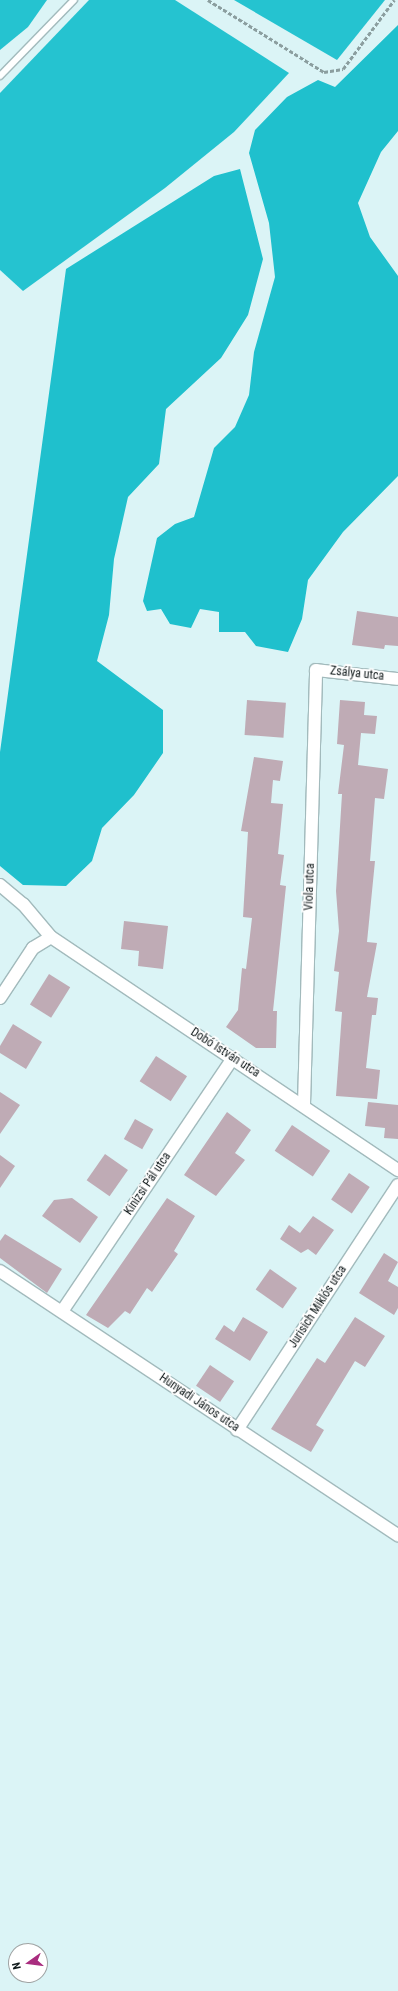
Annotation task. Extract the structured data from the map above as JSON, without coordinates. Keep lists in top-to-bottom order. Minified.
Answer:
{"streets":{"street":["Zsálya utca","Viola utca","Dobó István utca","Kinizsi Pál utca","Jurisich Miklós utca","Hunyadi János utca"]},"crossings":[["Zsálya utca","Viola utca"],["Viola utca","Dobó István utca"],["Dobó István utca","Kinizsi Pál utca"],["Kinizsi Pál utca","Hunyadi János utca"],["Jurisich Miklós utca","Hunyadi János utca"]],"north":"left"}
